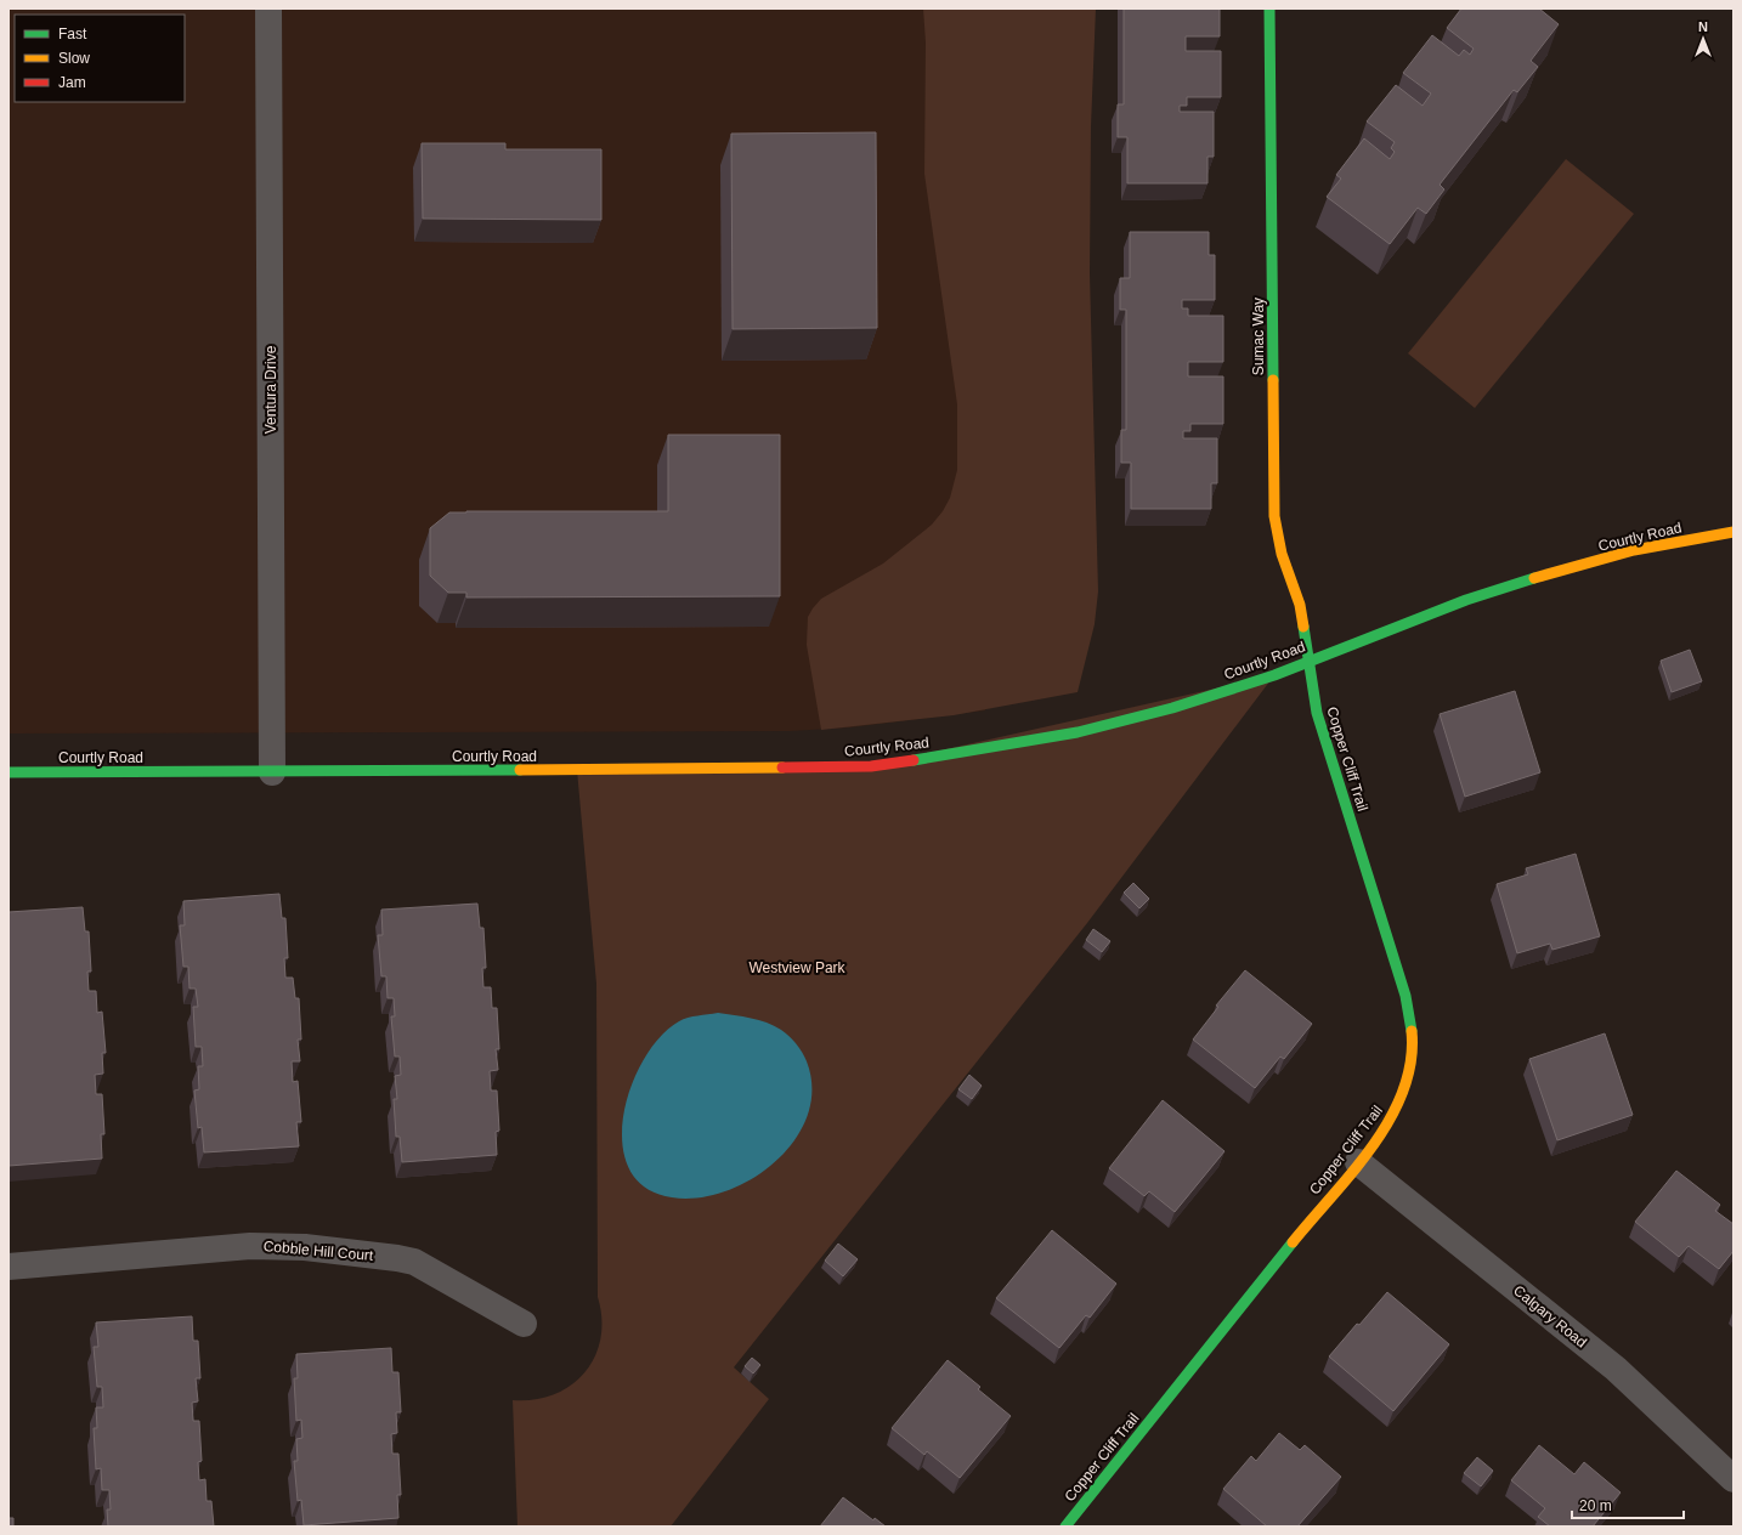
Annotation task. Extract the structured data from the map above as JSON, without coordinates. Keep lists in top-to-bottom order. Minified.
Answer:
{"streets":{"street":["Sumac Way","Ventura Drive","Courtly Road","Copper Cliff Trail","Cobble Hill Court","Calgary Road"]},"crossings":[["Sumac Way","Courtly Road"],["Sumac Way","Copper Cliff Trail"],["Ventura Drive","Courtly Road"],["Courtly Road","Copper Cliff Trail"],["Copper Cliff Trail","Calgary Road"]],"parks":["Westview Park"],"legend":["Fast","Slow","Jam"],"scale_bar":"20 m","north":"top"}
